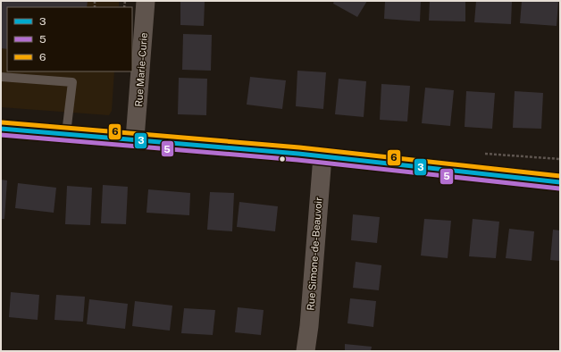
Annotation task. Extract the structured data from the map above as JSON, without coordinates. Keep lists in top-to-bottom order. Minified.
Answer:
{"streets":{"street":["Rue Marie-Curie","Rue Simone-de-Beauvoir"]},"lines":["transit line 6","transit line 3","transit line 5"],"legend":["3","5","6"]}
